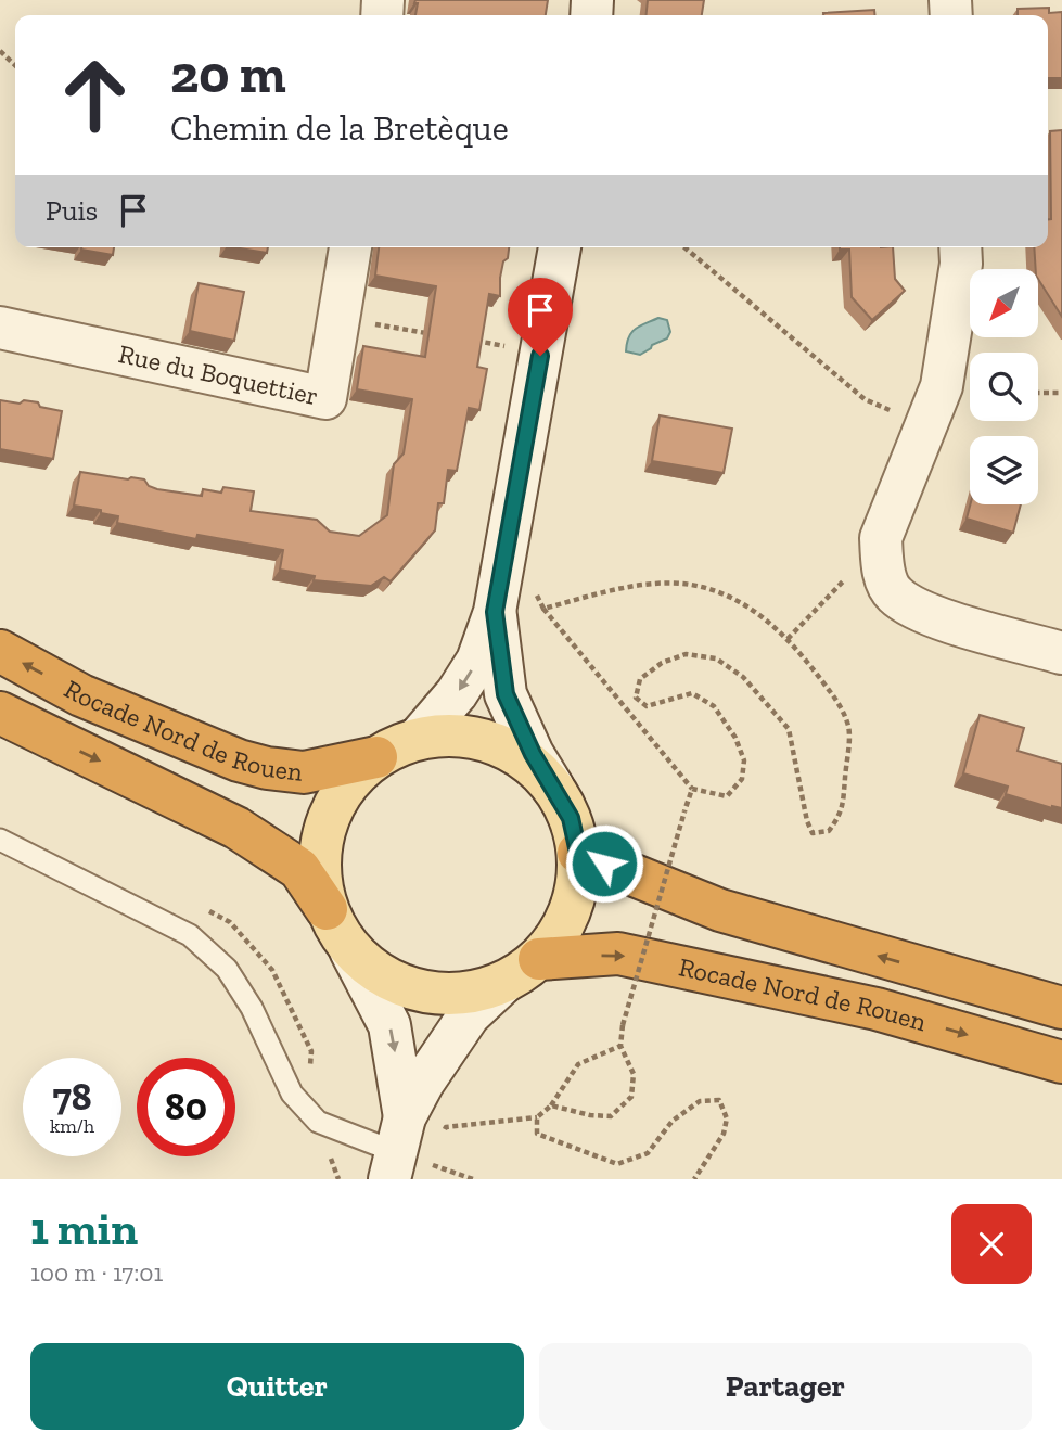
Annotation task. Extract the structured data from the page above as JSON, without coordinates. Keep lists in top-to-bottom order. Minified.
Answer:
{"streets":{"highway":["Rocade Nord de Rouen"],"street":["Rue du Boquettier"]},"north":"bottom left","page":{"turn":["20 m","Chemin de la Bretèque"],"then":"Puis","speed":"78 km/h","limit":"80","heading":["1 min","100 m · 17:01"],"buttons":["Quitter","Partager"]}}
